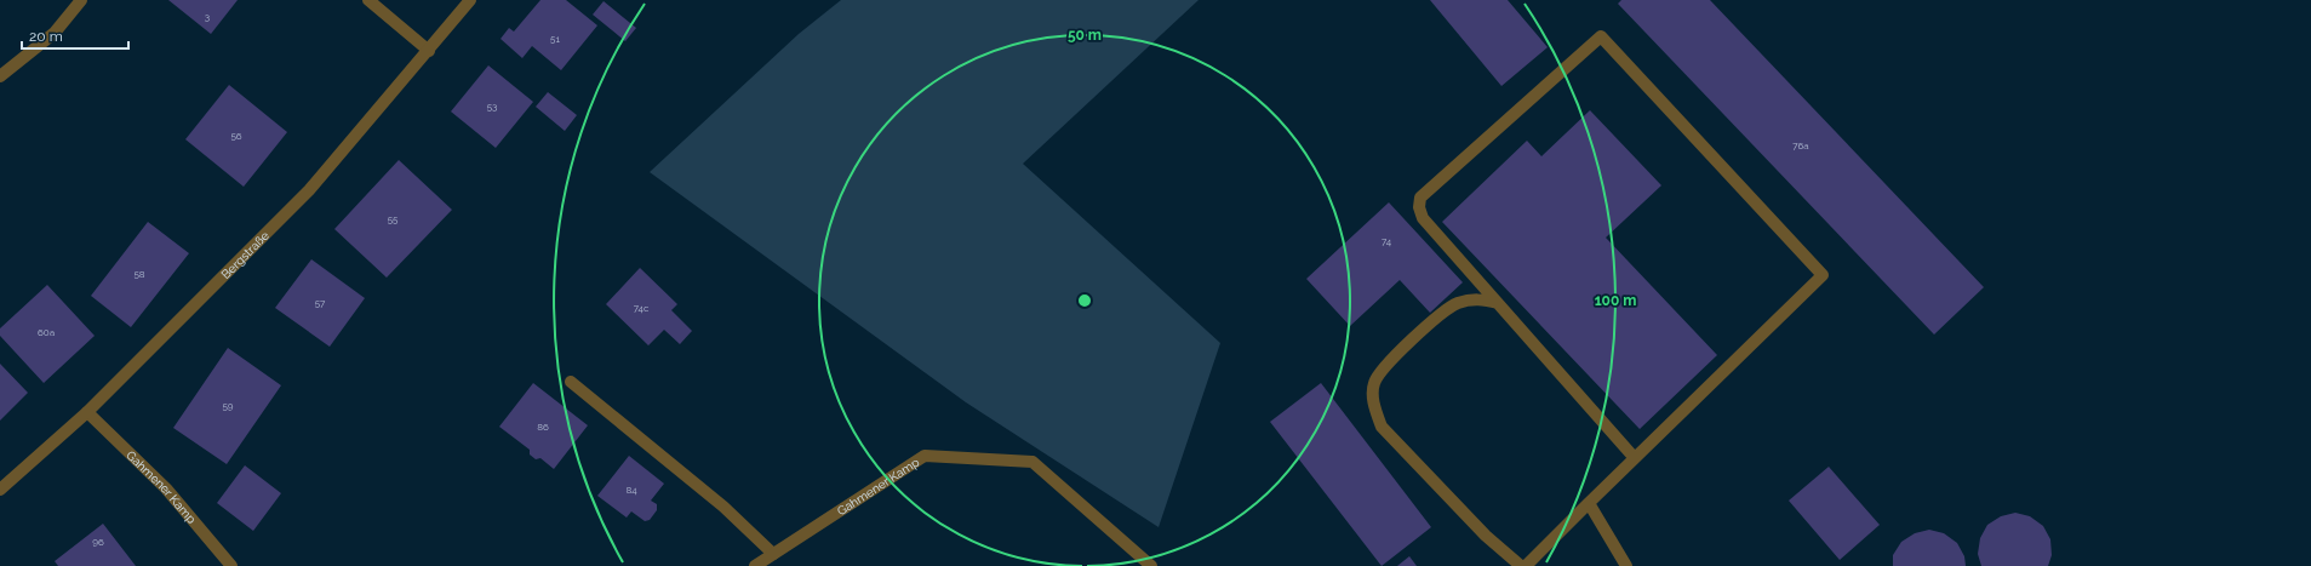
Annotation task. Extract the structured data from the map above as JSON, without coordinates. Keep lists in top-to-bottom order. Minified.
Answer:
{"streets":{"street":["Bergstraße","Gahmener Kamp"]},"crossings":[["Bergstraße","Gahmener Kamp"]],"house_numbers":["3","51","53","56","76a","55","74","58","57","74c","60a","59","86","84","96"],"scale_bar":"20 m","rings":["50 m","100 m"]}
